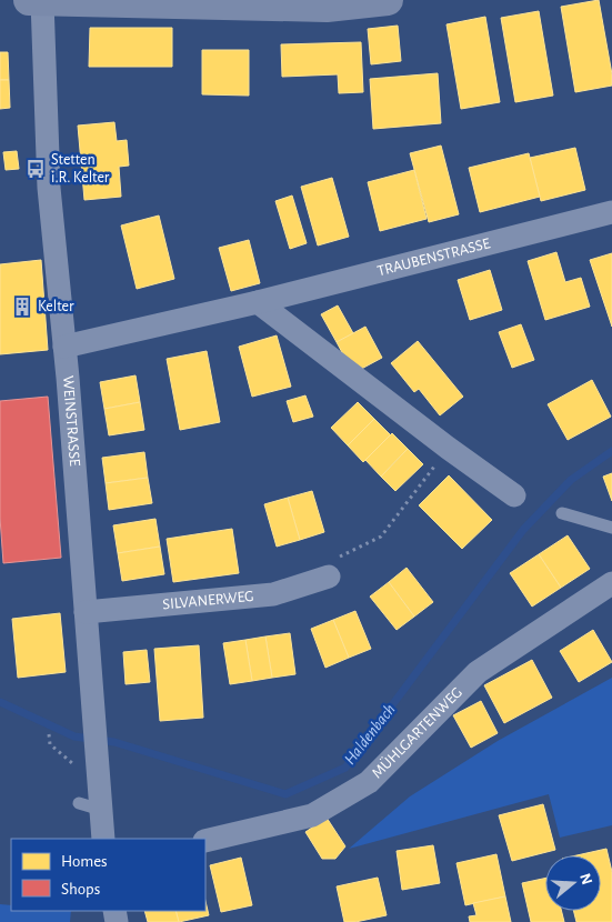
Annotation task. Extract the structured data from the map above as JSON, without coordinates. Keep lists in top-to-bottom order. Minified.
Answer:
{"streets":{"street":["TRAUBENSTRASSE","WEINSTRASSE","SILVANERWEG","MÜHLGARTENWEG"]},"crossings":[["TRAUBENSTRASSE","WEINSTRASSE"],["WEINSTRASSE","SILVANERWEG"]],"water":["Haldenbach"],"places":{"bus stop":["Stetten i.R. Kelter"],"building":["Kelter"]},"legend":["Homes","Shops"],"north":"right"}
